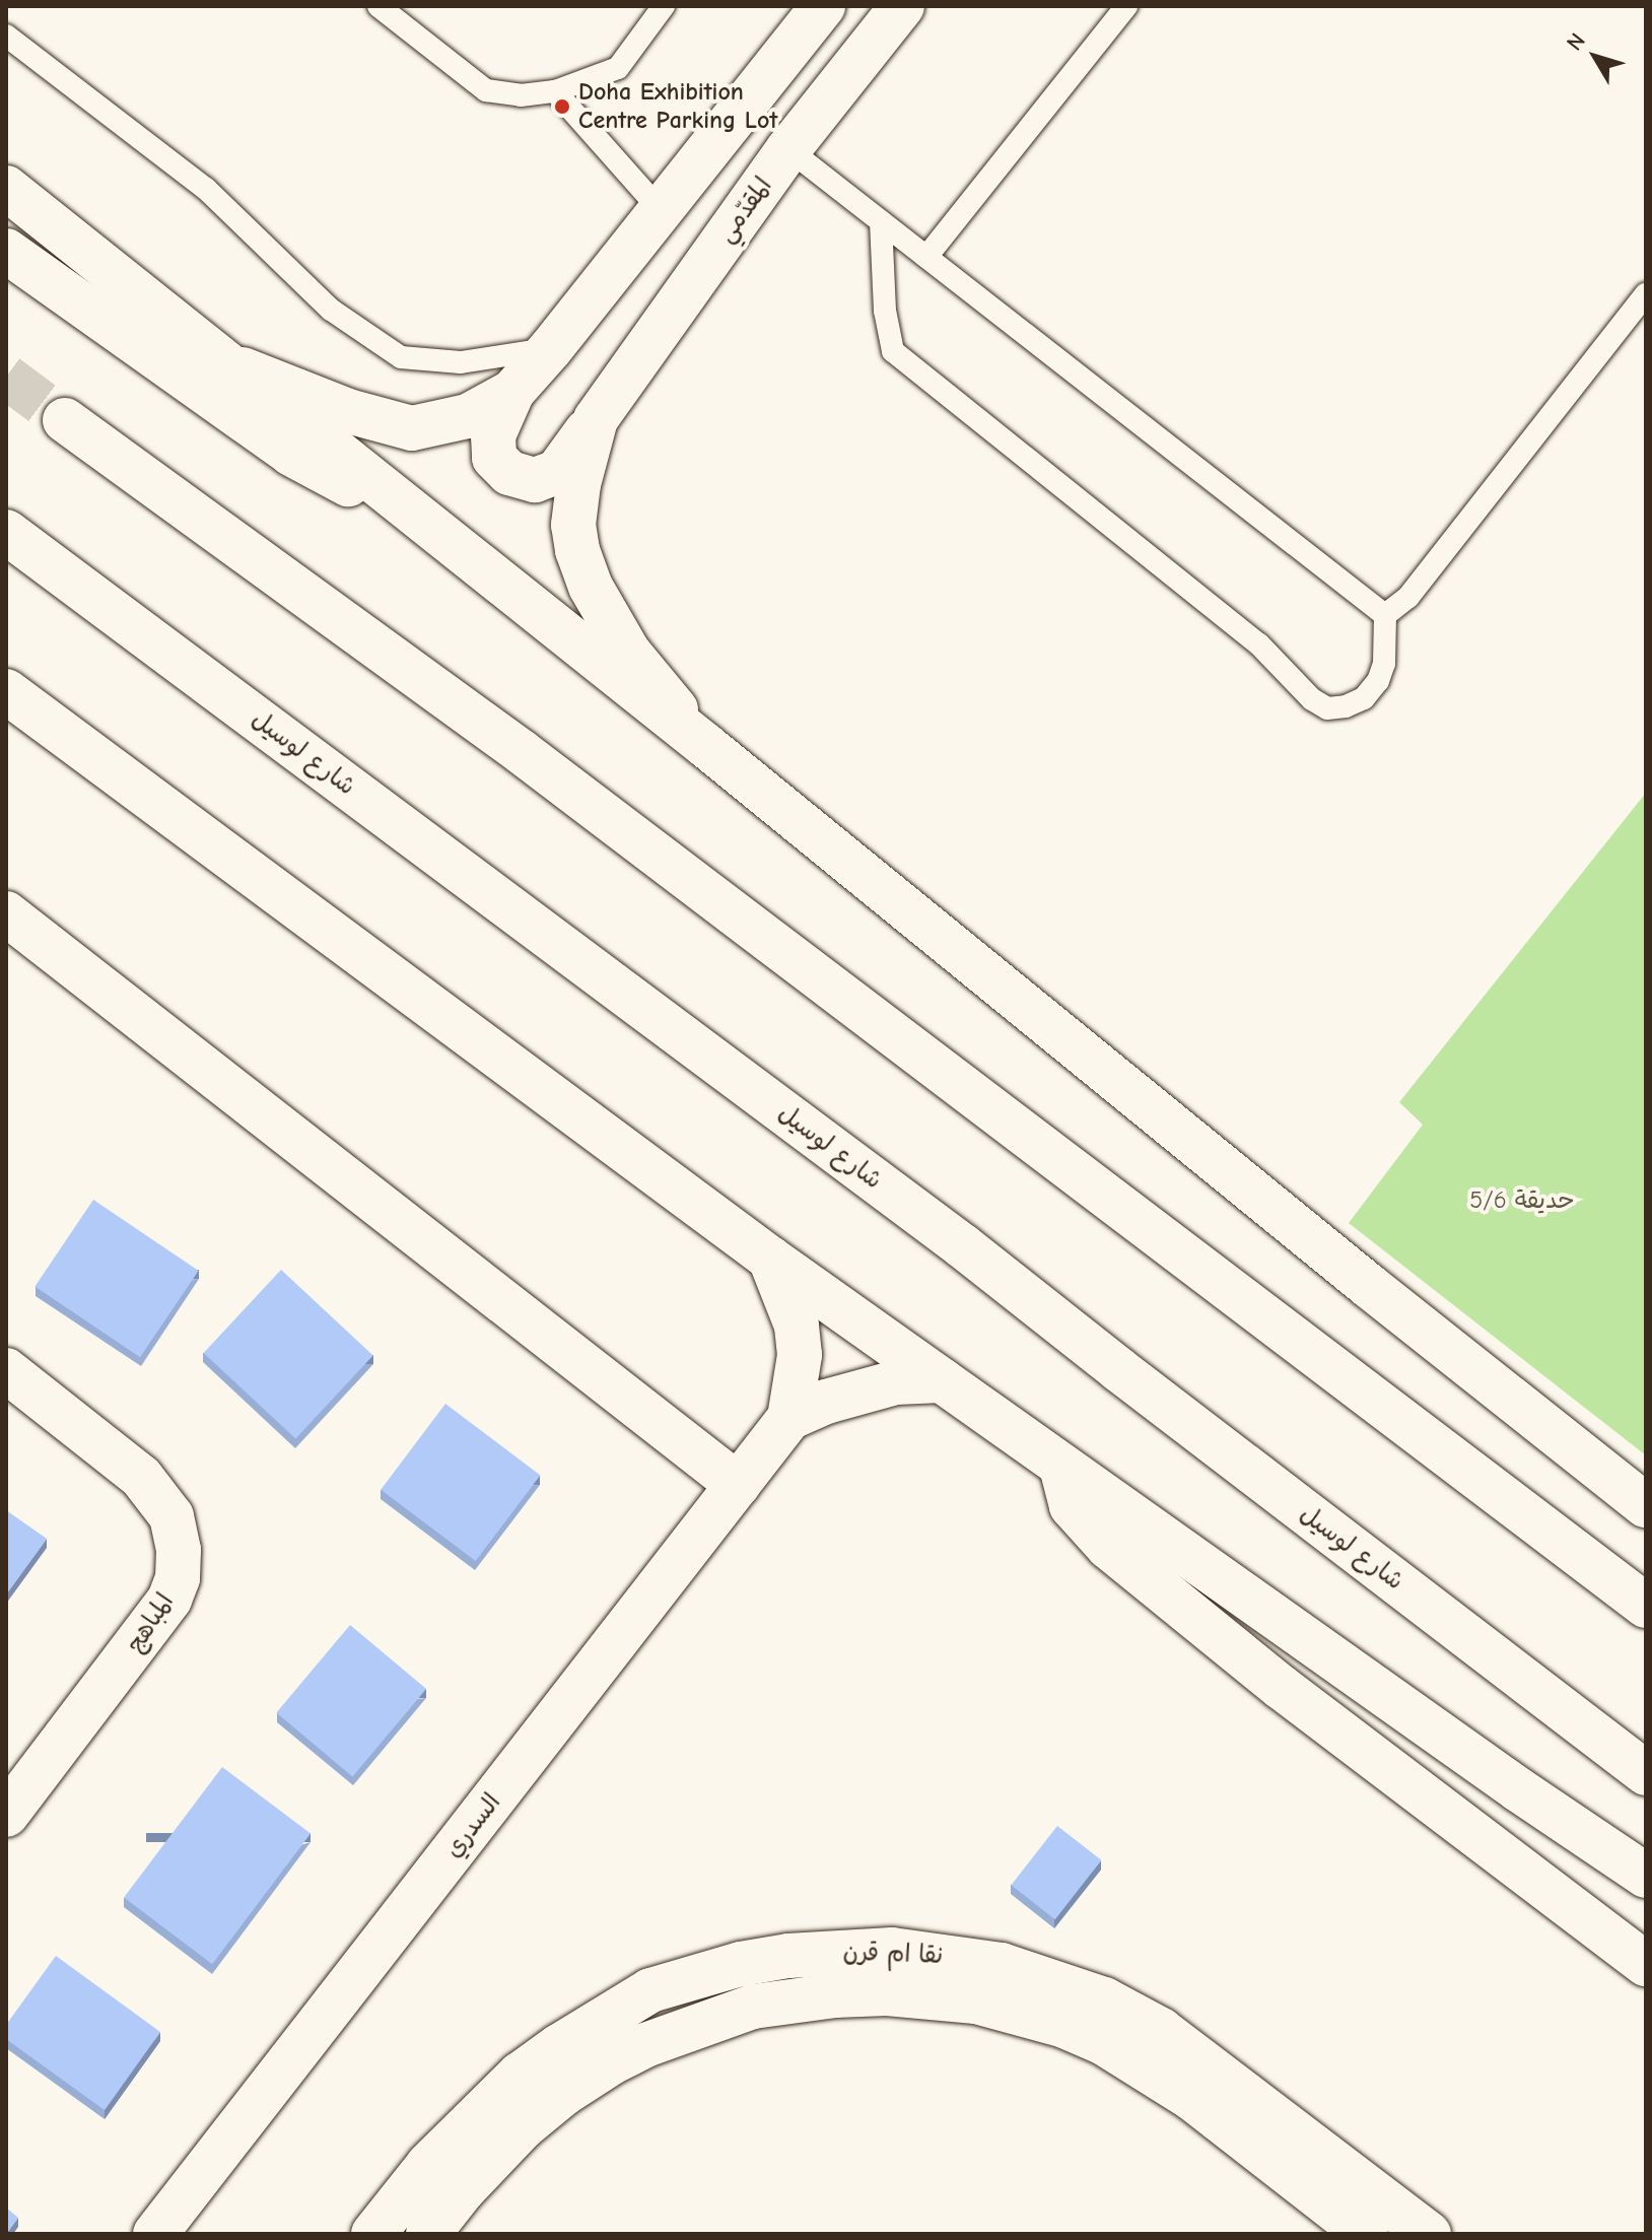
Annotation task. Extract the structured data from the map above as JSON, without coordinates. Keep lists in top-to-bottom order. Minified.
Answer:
{"streets":{"main road":["المقدّمي","شارع لوسيل","المباهج","السدري","نقا ام قرن"]},"parks":["حديقة 5/6"],"places":["Doha Exhibition Centre Parking Lot"],"north":"top left"}
